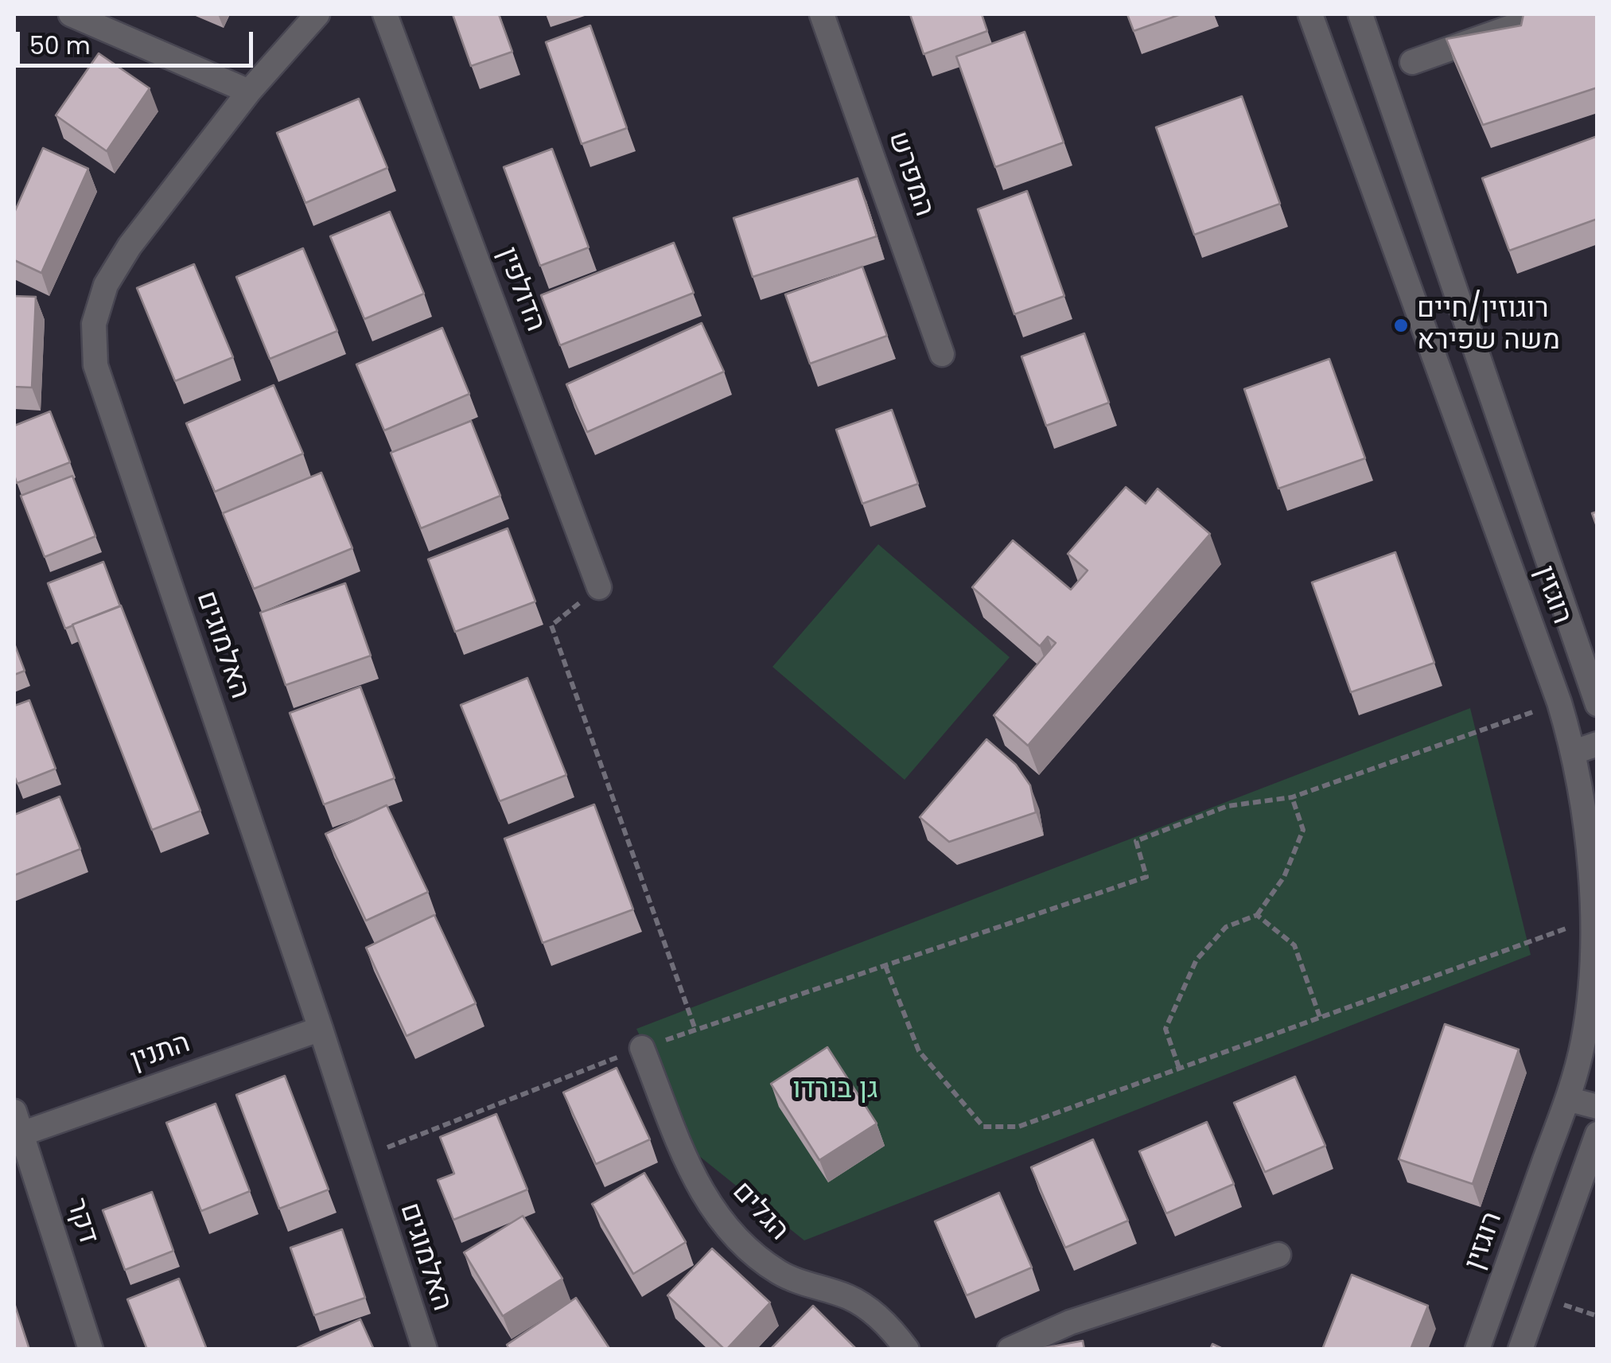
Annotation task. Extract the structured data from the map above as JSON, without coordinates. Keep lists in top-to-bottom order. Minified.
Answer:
{"streets":{"street":["המפרש","הדולפין","רוגזין","האלמוגים","התנין","הגלים","דקר"]},"crossings":[["האלמוגים","התנין"],["התנין","דקר"]],"parks":["גן בורדו"],"places":["רוגוזין/חיים משה שפירא"],"scale_bar":"50 m"}
